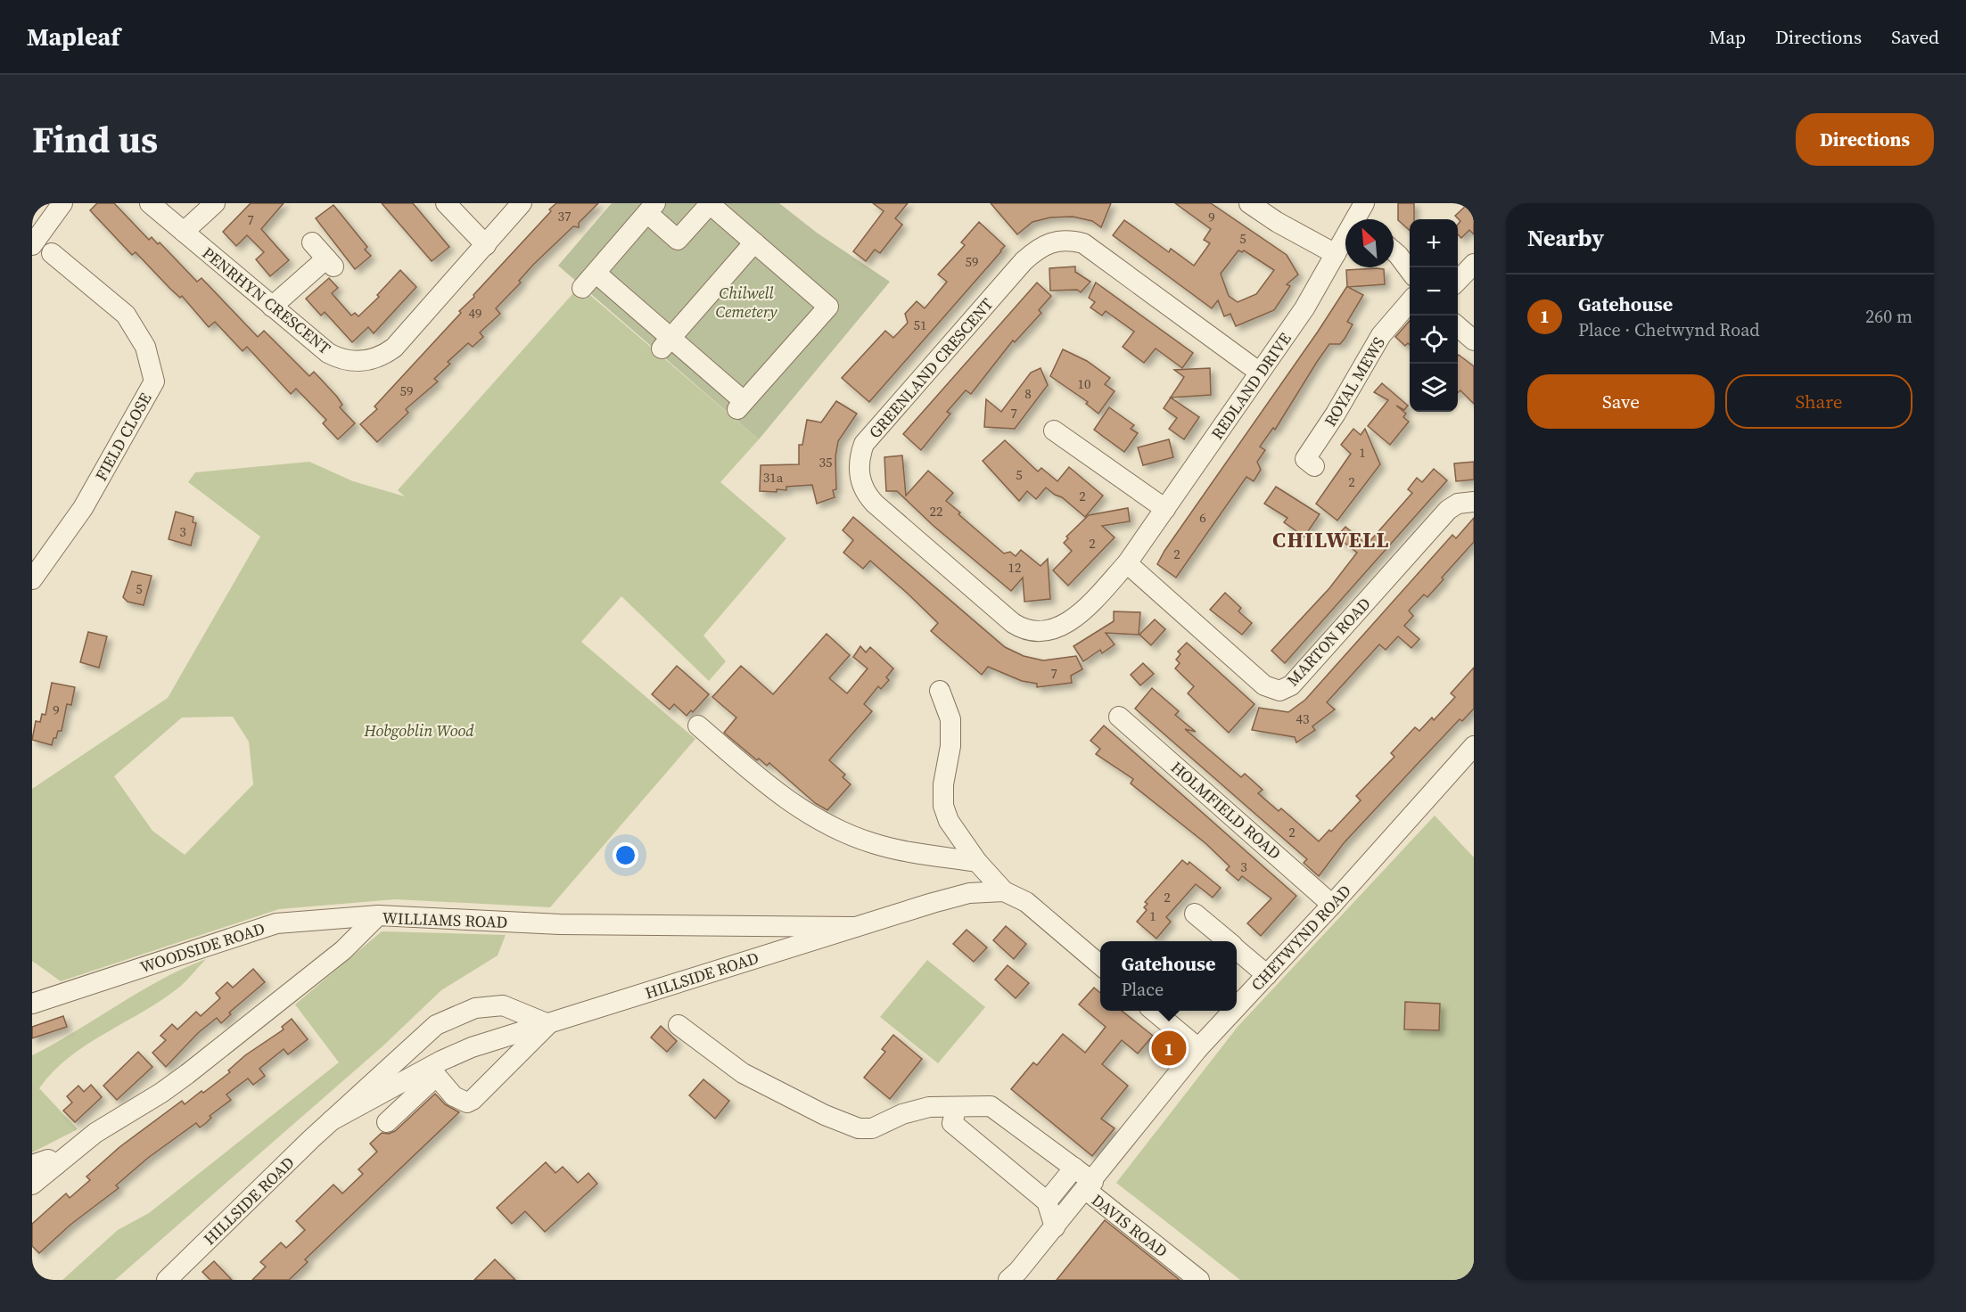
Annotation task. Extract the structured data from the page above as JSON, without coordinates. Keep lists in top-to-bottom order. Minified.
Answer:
{"streets":{"street":["PENRHYN CRESCENT","GREENLAND CRESCENT","ROYAL MEWS","REDLAND DRIVE","FIELD CLOSE","MARTON ROAD","HOLMFIELD ROAD","WILLIAMS ROAD","CHETWYND ROAD","WOODSIDE ROAD","HILLSIDE ROAD","DAVIS ROAD"]},"crossings":[["GREENLAND CRESCENT","REDLAND DRIVE"],["GREENLAND CRESCENT","MARTON ROAD"],["REDLAND DRIVE","MARTON ROAD"],["HOLMFIELD ROAD","CHETWYND ROAD"],["WILLIAMS ROAD","WOODSIDE ROAD"],["WILLIAMS ROAD","HILLSIDE ROAD"],["CHETWYND ROAD","DAVIS ROAD"]],"districts":["CHILWELL"],"parks":["Chilwell Cemetery","Hobgoblin Wood"],"house_numbers":["37","9","7","5","59","49","51","10","59","8","7","1","35","5","31a","2","2","22","6","3","2","2","12","5","7","9","43","2","3","2","1"],"north":"top left","page":{"header":"Mapleaf","nav":["Map","Directions","Saved"],"title":"Find us","buttons":["Directions",["Save","Share"]],"heading":"Nearby","map_buttons":["+","−"],"list":[{"mark":"1","name":"Gatehouse","note":"Place · Chetwynd Road","value":"260 m"}],"popup":["Gatehouse","Place"],"pins":"1"}}
